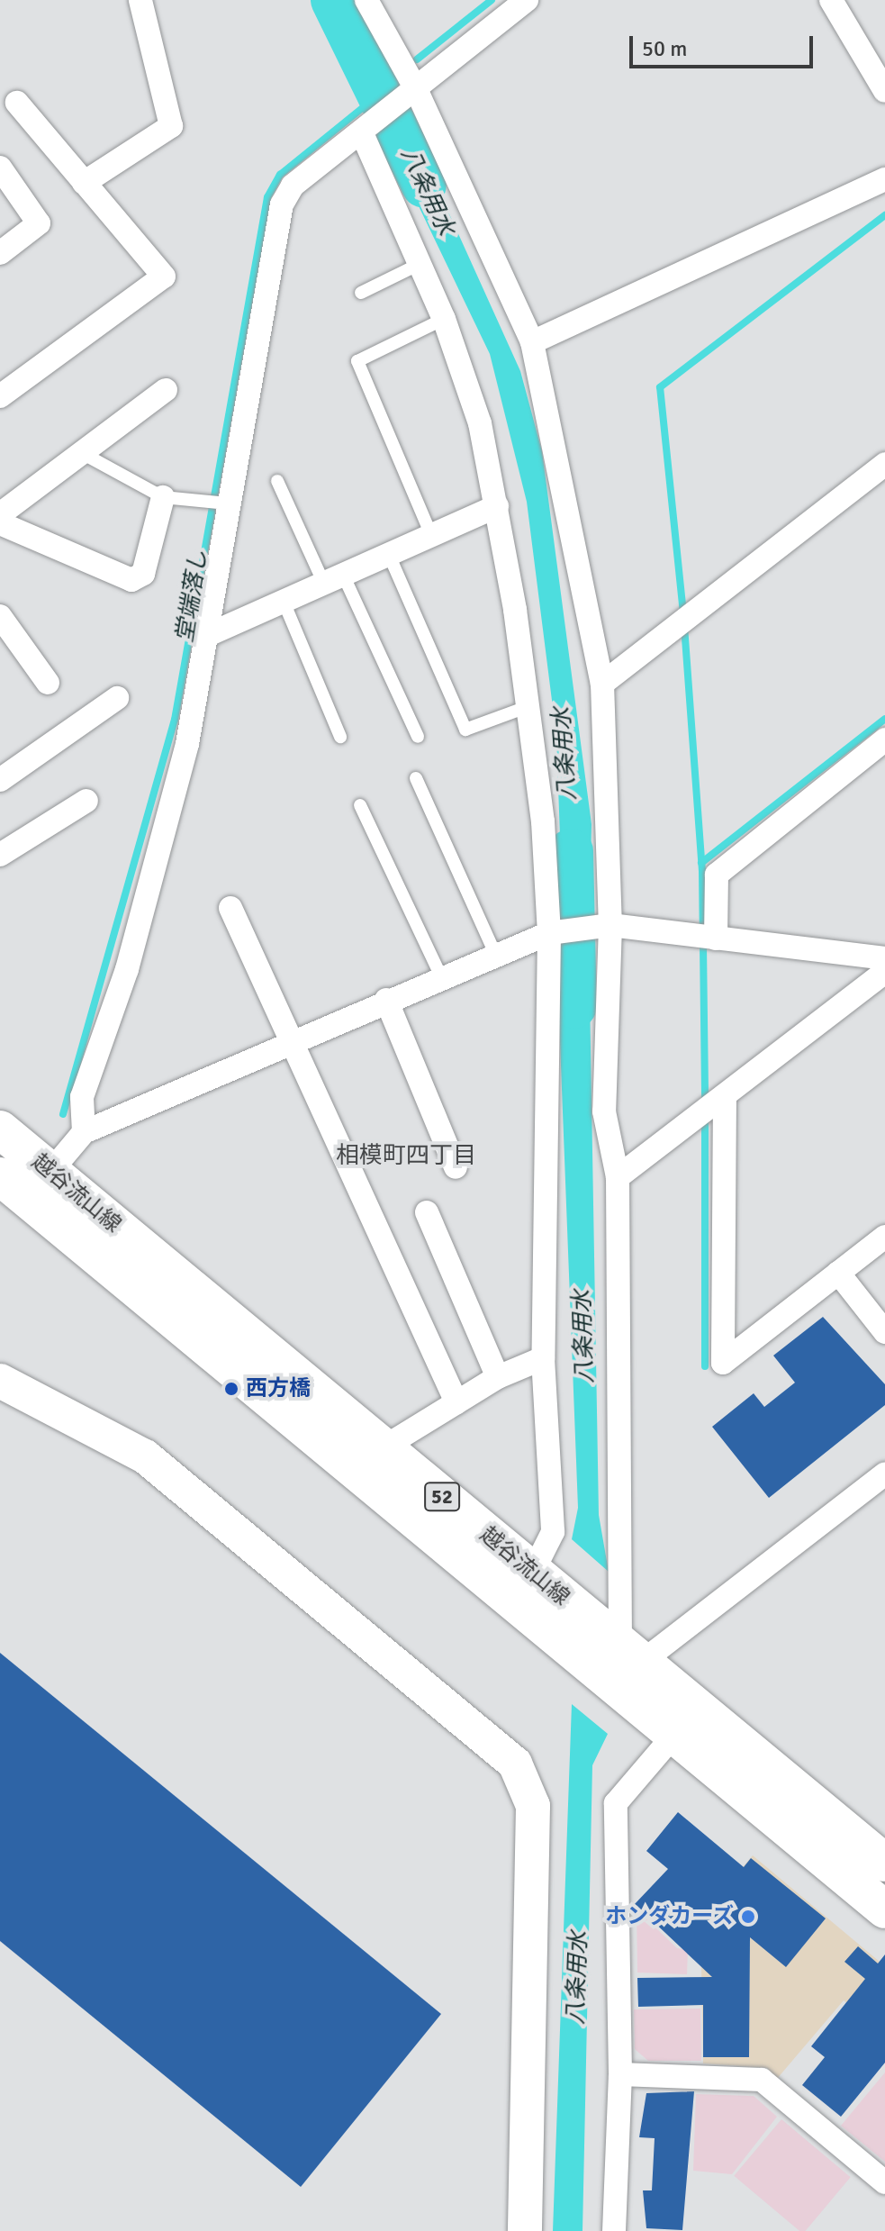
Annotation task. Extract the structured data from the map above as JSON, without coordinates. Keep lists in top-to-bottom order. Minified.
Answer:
{"streets":{"main road":["越谷流山線","52"]},"districts":["相模町四丁目"],"water":["八条用水","堂端落し"],"places":["西方橋","ホンダカーズ"],"scale_bar":"50 m"}
